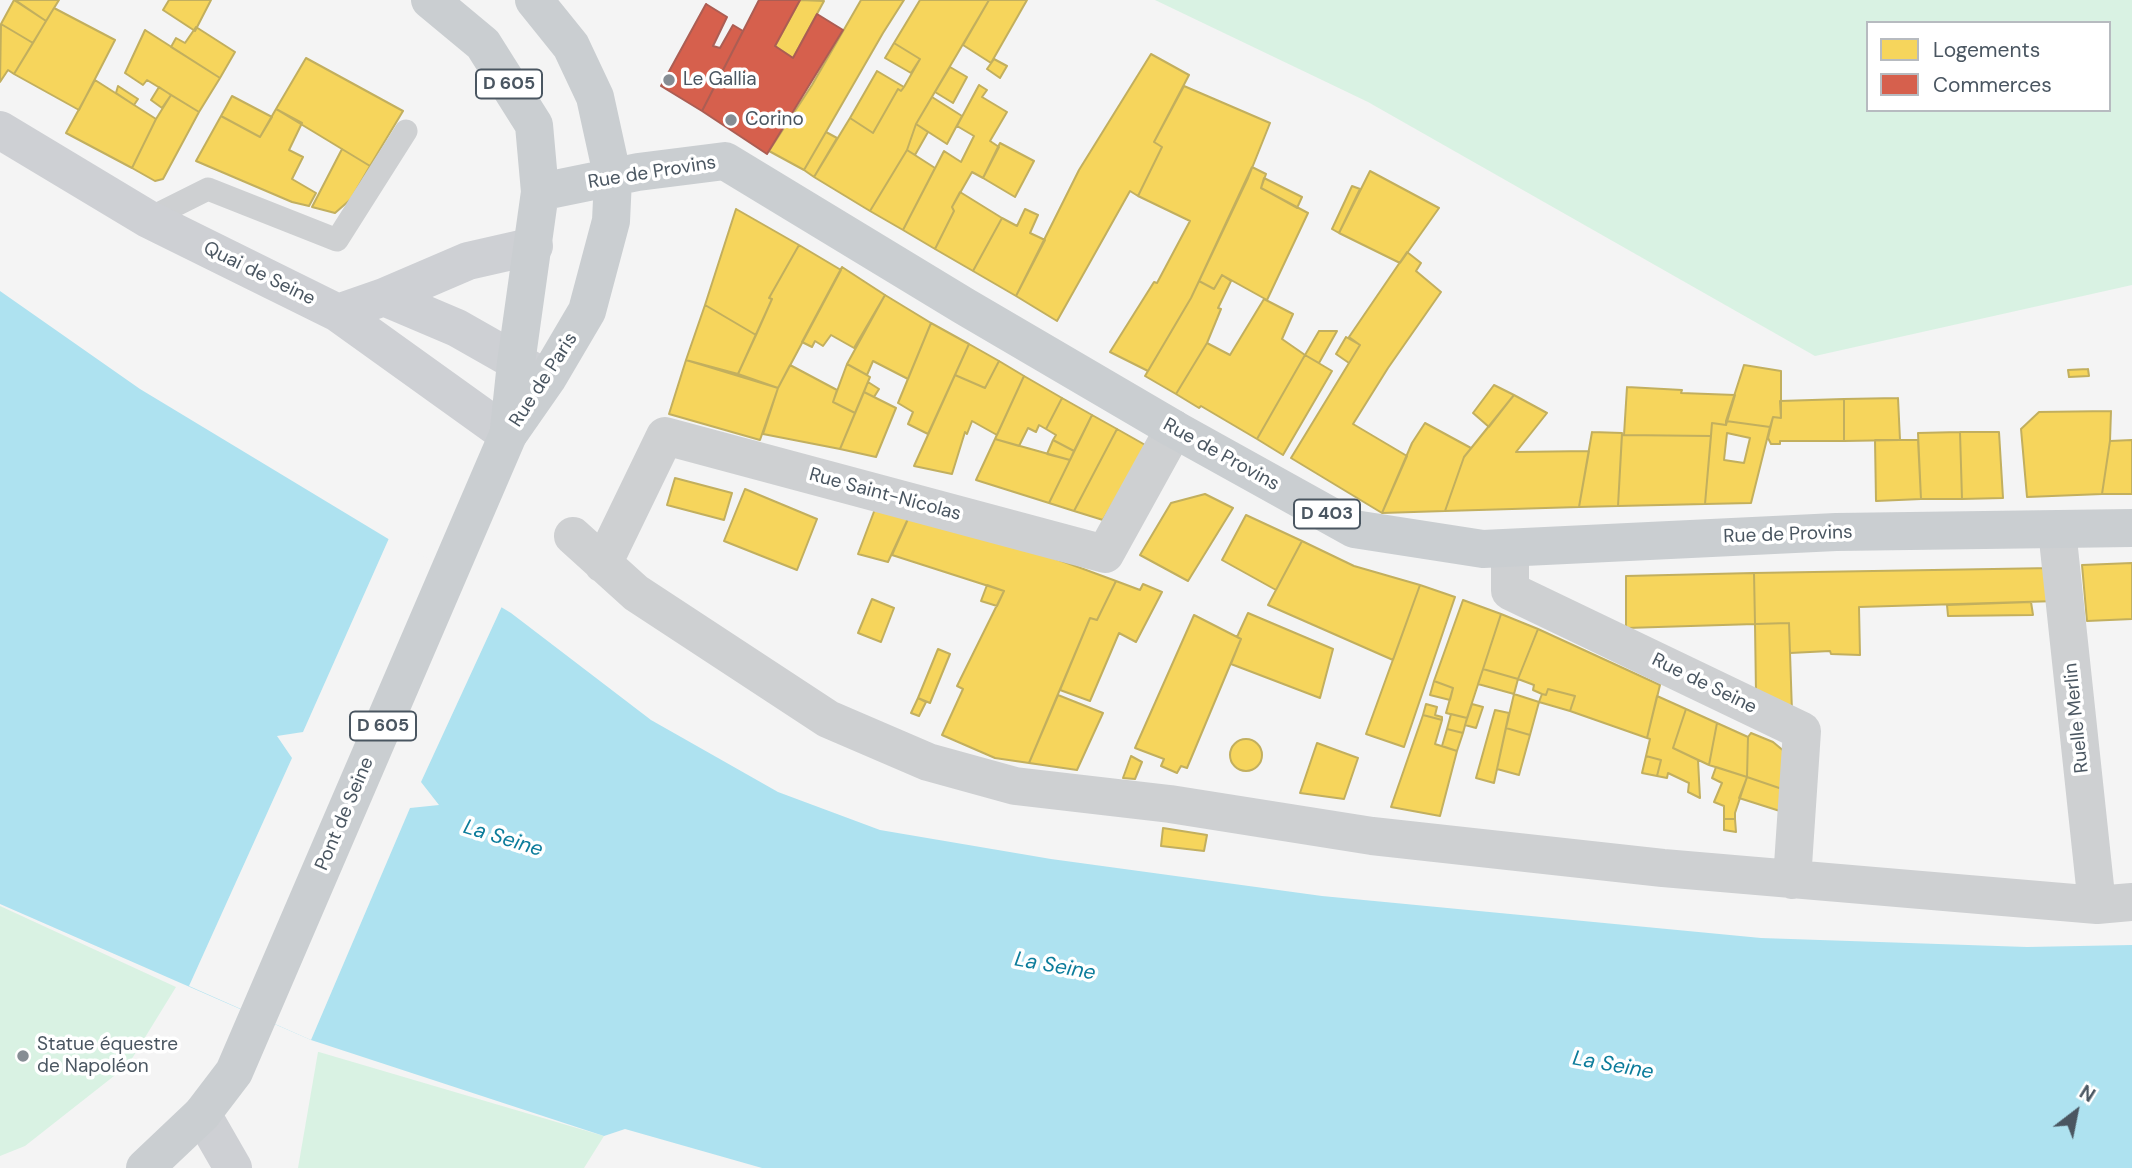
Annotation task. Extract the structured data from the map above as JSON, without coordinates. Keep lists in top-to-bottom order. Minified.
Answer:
{"streets":{"main road":["D 605","Rue de Provins","Quai de Seine","Rue de Paris","D 403","Pont de Seine"],"street":["Rue Saint-Nicolas","Rue de Seine","Ruelle Merlin"]},"crossings":[["Rue de Provins","Rue de Paris"],["Rue de Provins","Rue Saint-Nicolas"],["Rue de Provins","Rue de Seine"],["Rue de Provins","Ruelle Merlin"],["Quai de Seine","Rue de Paris"],["Quai de Seine","Pont de Seine"],["Rue de Paris","Pont de Seine"]],"water":["La Seine"],"places":["Le Gallia","Corino","Statue équestre de Napoléon"],"legend":["Logements","Commerces"],"north":"top right"}
